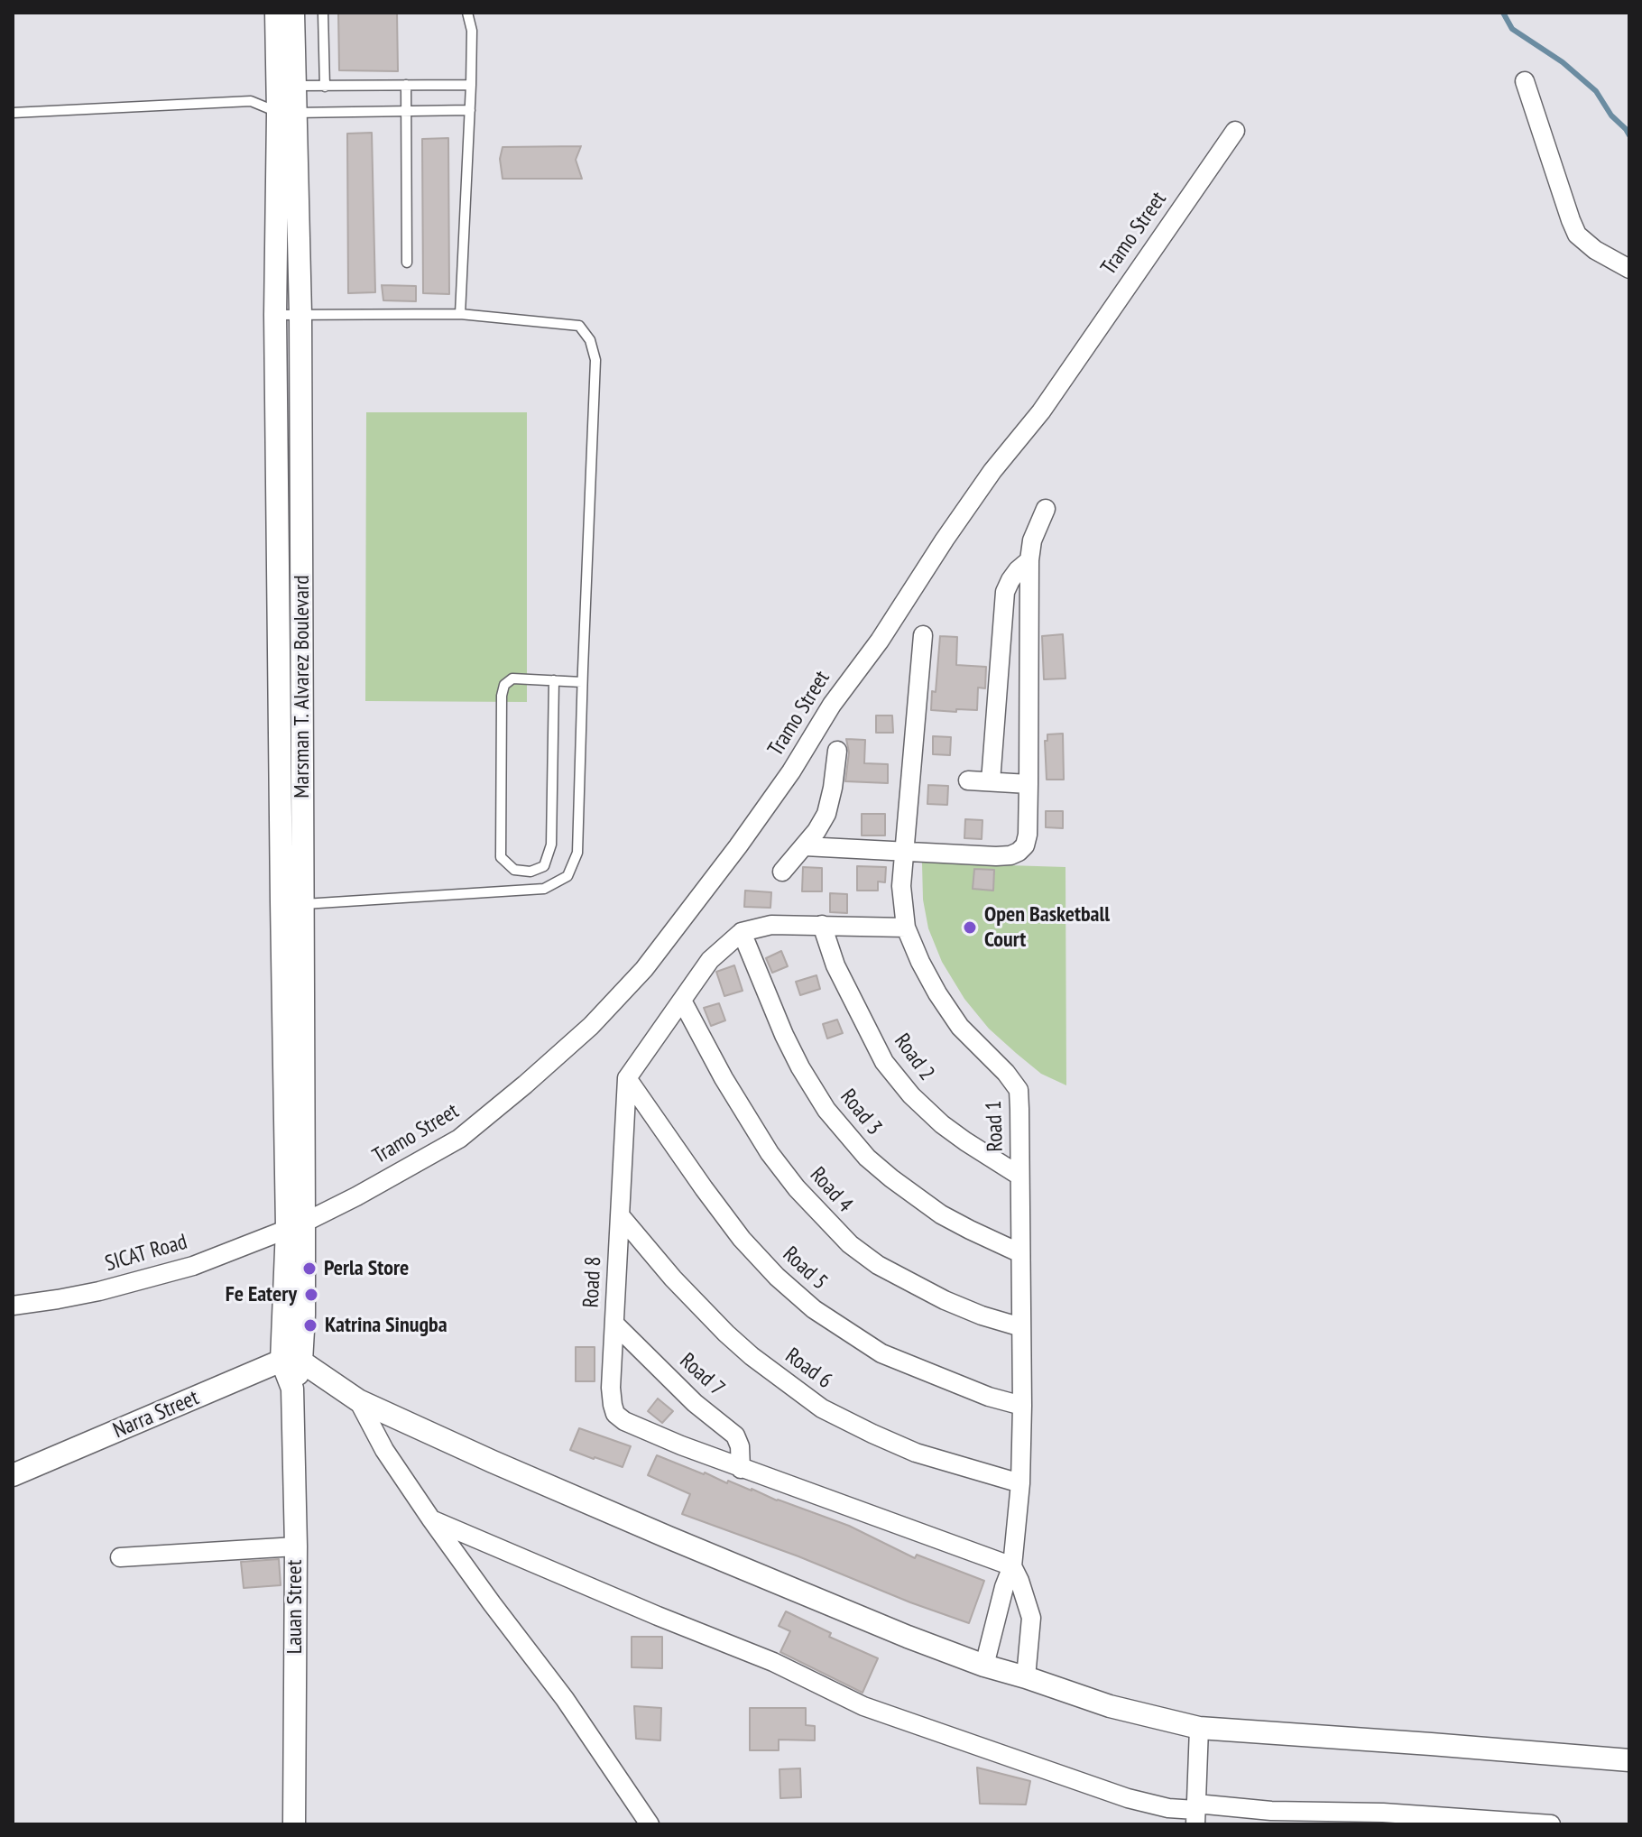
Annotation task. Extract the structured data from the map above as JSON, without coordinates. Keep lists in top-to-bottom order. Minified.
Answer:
{"streets":{"street":["Tramo Street","Marsman T. Alvarez Boulevard","Road 2","Road 3","Road 1","Road 4","SICAT Road","Road 5","Road 8","Road 6","Road 7","Narra Street","Lauan Street"]},"crossings":[["Tramo Street","Marsman T. Alvarez Boulevard"],["Tramo Street","SICAT Road"],["Marsman T. Alvarez Boulevard","SICAT Road"],["Marsman T. Alvarez Boulevard","Narra Street"],["Marsman T. Alvarez Boulevard","Lauan Street"],["Road 2","Road 1"],["Road 3","Road 1"],["Road 1","Road 4"],["Road 1","Road 5"],["Road 1","Road 8"],["Road 1","Road 6"],["Road 5","Road 8"],["Road 8","Road 6"],["Road 8","Road 7"],["Narra Street","Lauan Street"]],"places":["Open Basketball Court","Perla Store","Fe Eatery","Katrina Sinugba"]}
